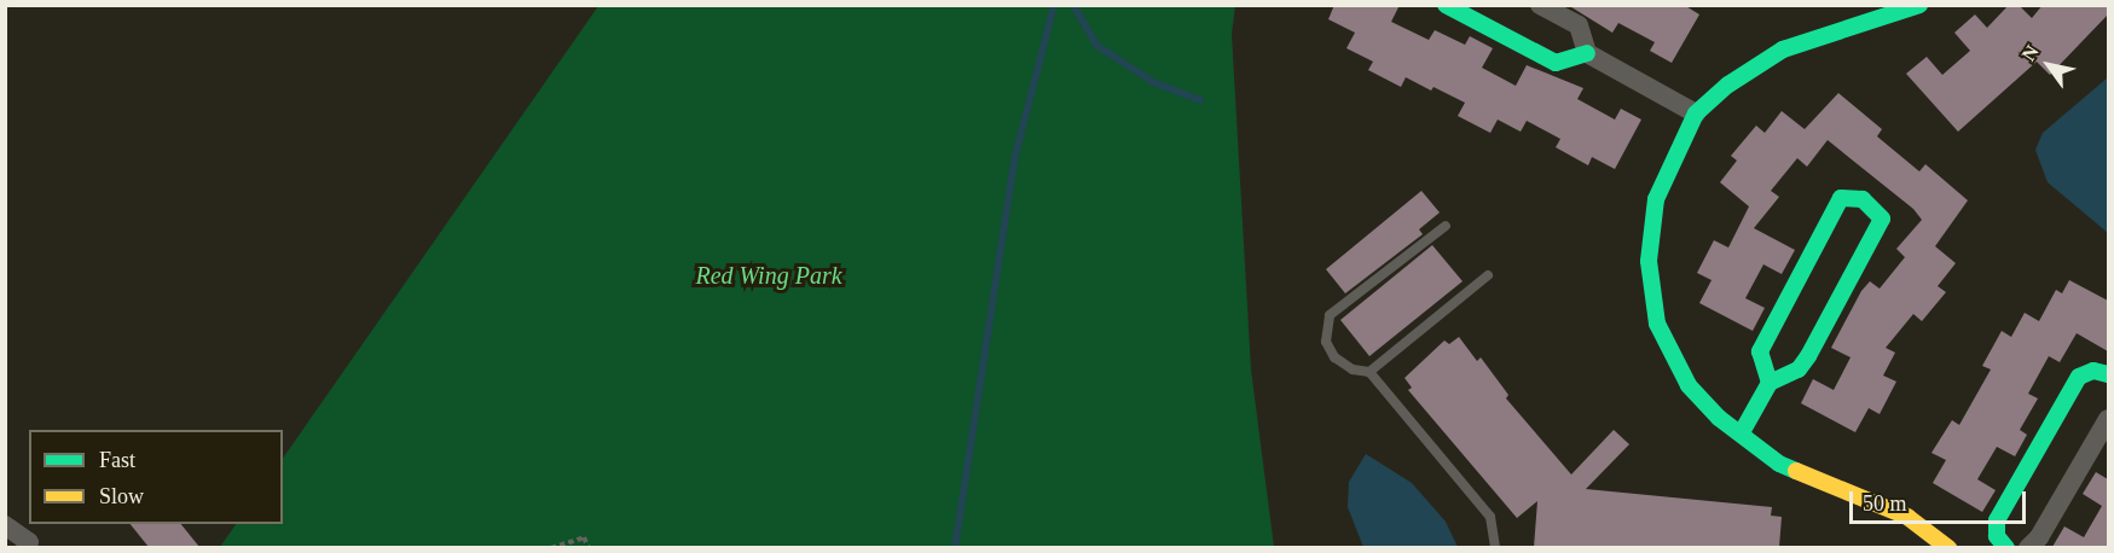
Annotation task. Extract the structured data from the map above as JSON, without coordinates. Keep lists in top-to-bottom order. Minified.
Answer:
{"parks":["Red Wing Park"],"legend":["Fast","Slow"],"scale_bar":"50 m","north":"top left"}
